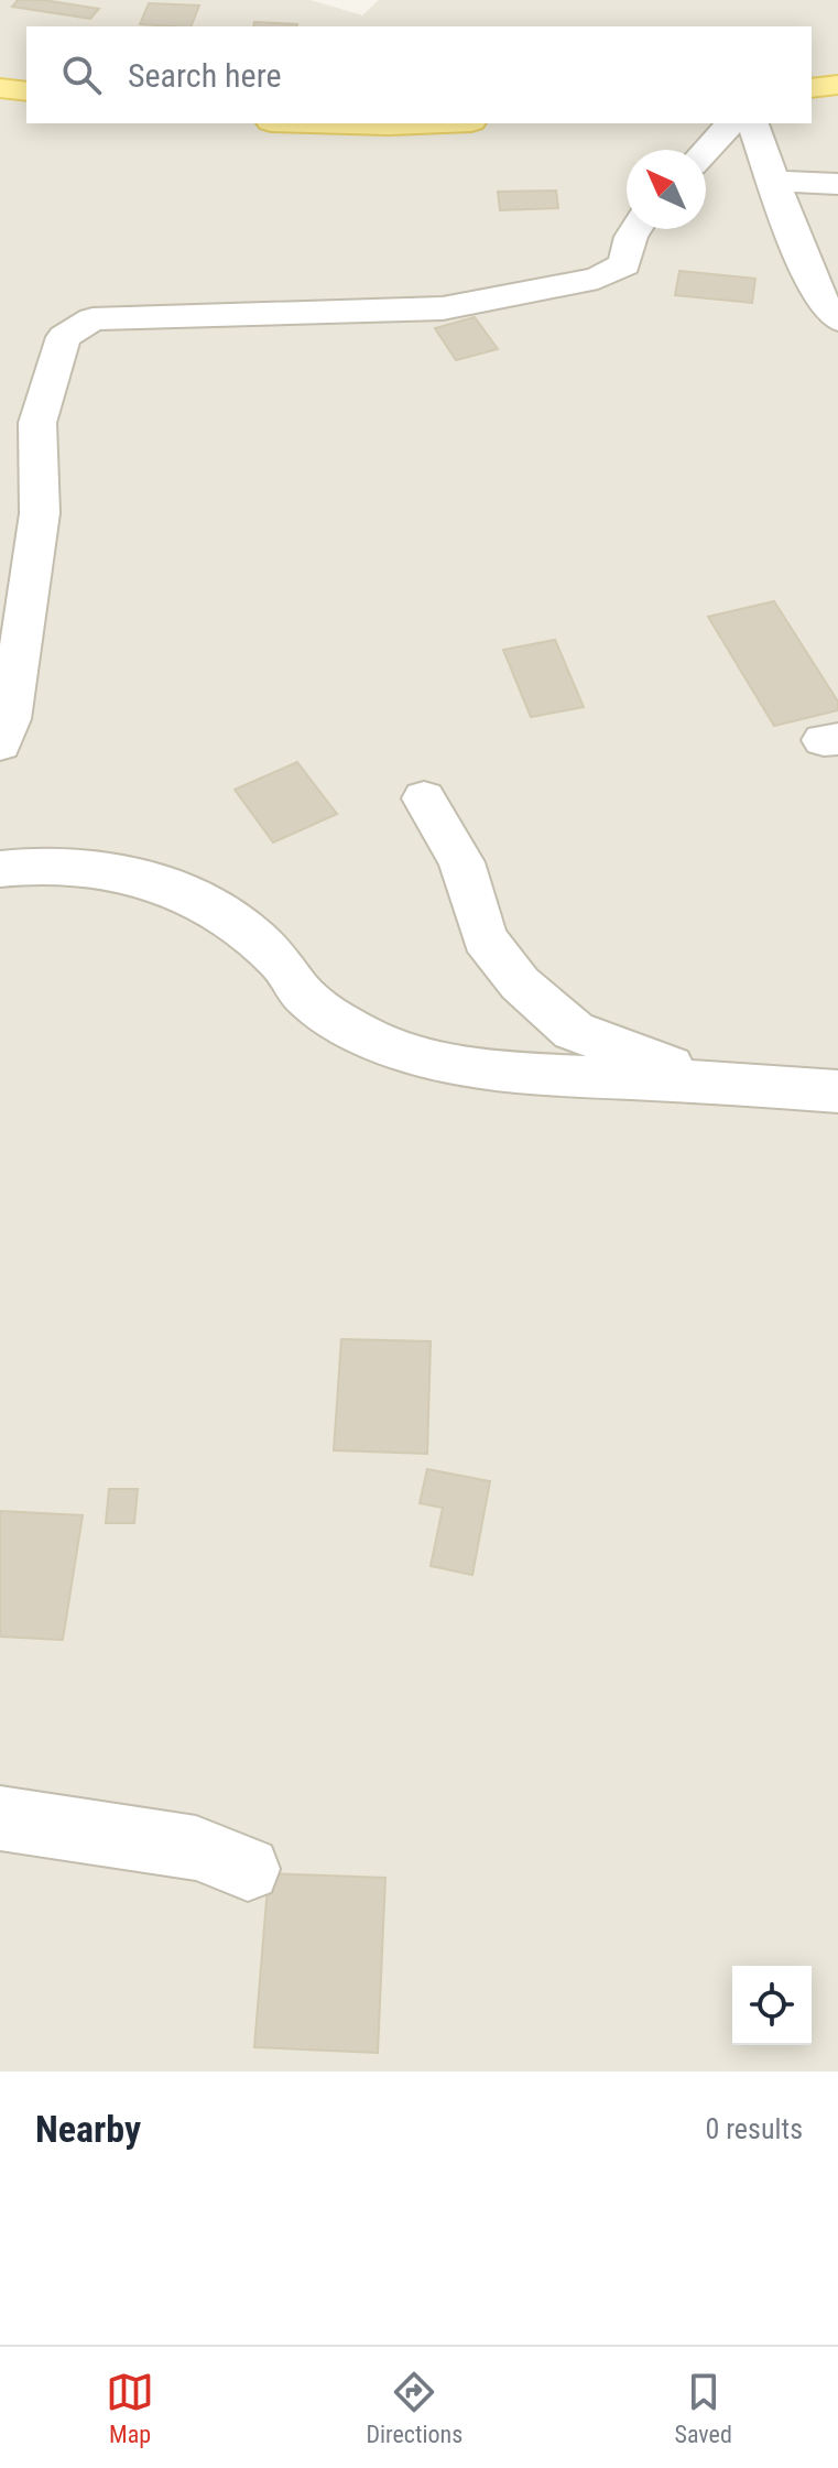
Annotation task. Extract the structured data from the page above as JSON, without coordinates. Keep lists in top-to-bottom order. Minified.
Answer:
{"north":"top left","page":{"search":"Search here","heading":["Nearby","0 results"],"nav":["Map","Directions","Saved"]}}
